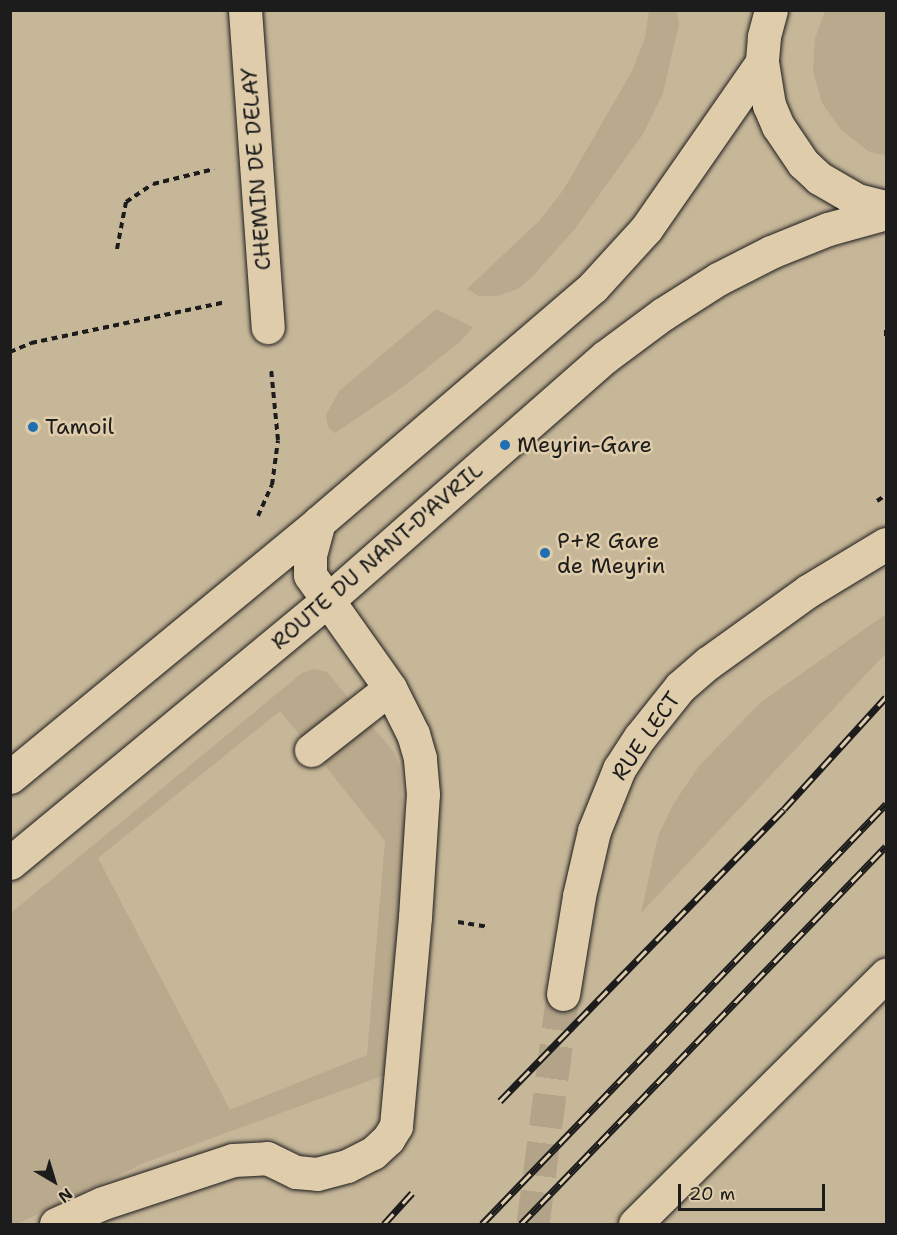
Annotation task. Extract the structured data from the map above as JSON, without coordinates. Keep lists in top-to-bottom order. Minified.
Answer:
{"streets":{"main road":["CHEMIN DE DELAY","ROUTE DU NANT-D'AVRIL","RUE LECT"]},"places":["Tamoil","Meyrin-Gare","P+R Gare de Meyrin"],"scale_bar":"20 m","north":"bottom right"}
